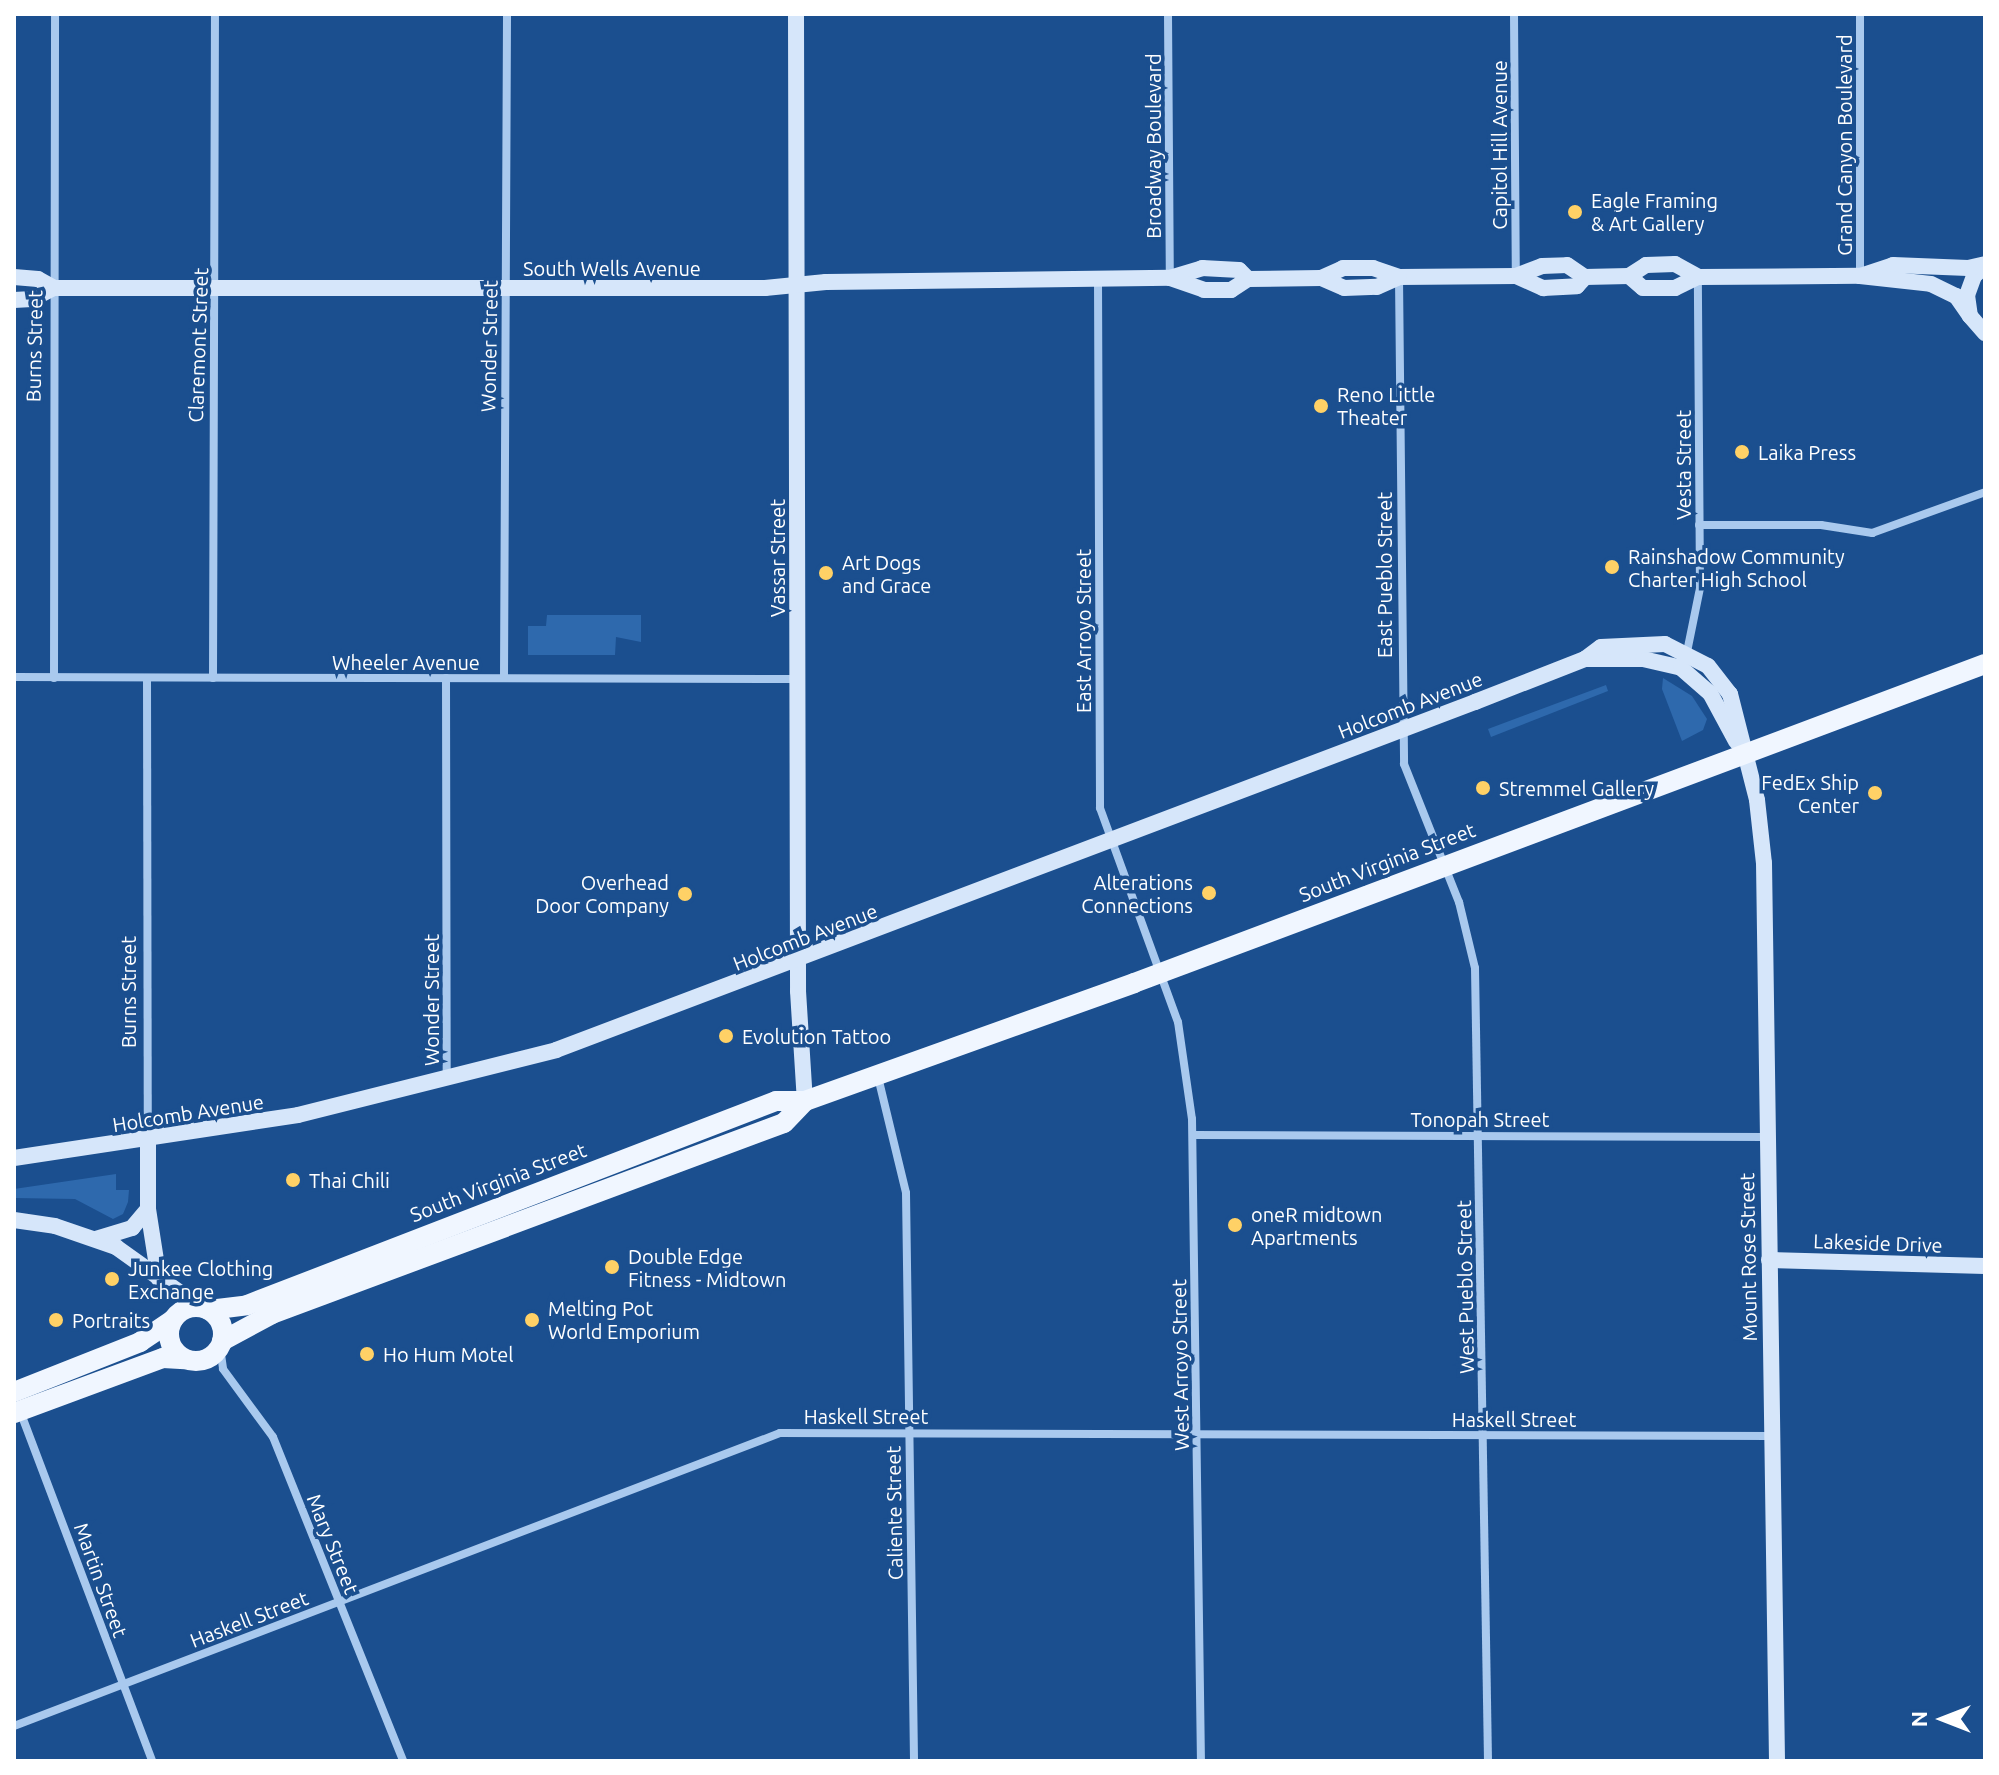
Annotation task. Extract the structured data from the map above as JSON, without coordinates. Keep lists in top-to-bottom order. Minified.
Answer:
{"streets":{"main road":["South Virginia Street"],"street":["Capitol Hill Avenue","Grand Canyon Boulevard","Broadway Boulevard","South Wells Avenue","Claremont Street","Burns Street","Wonder Street","Vesta Street","Vassar Street","East Pueblo Street","East Arroyo Street","Wheeler Avenue","Holcomb Avenue","Tonopah Street","Lakeside Drive","Mount Rose Street","West Pueblo Street","West Arroyo Street","Haskell Street","Caliente Street","Mary Street","Martin Street"]},"crossings":[["Capitol Hill Avenue","South Wells Avenue"],["Grand Canyon Boulevard","South Wells Avenue"],["Broadway Boulevard","South Wells Avenue"],["South Wells Avenue","Claremont Street"],["South Wells Avenue","Burns Street"],["South Wells Avenue","Wonder Street"],["South Wells Avenue","Vesta Street"],["South Wells Avenue","Vassar Street"],["South Wells Avenue","East Pueblo Street"],["South Wells Avenue","East Arroyo Street"],["Claremont Street","Wheeler Avenue"],["Burns Street","Wheeler Avenue"],["Burns Street","Holcomb Avenue"],["Wonder Street","Wheeler Avenue"],["Wonder Street","Holcomb Avenue"],["Vesta Street","Holcomb Avenue"],["Vassar Street","Wheeler Avenue"],["Vassar Street","Holcomb Avenue"],["Vassar Street","South Virginia Street"],["East Pueblo Street","Holcomb Avenue"],["East Pueblo Street","South Virginia Street"],["East Pueblo Street","West Pueblo Street"],["East Arroyo Street","Holcomb Avenue"],["East Arroyo Street","South Virginia Street"],["East Arroyo Street","West Arroyo Street"],["Holcomb Avenue","South Virginia Street"],["Holcomb Avenue","Mount Rose Street"],["South Virginia Street","Mount Rose Street"],["South Virginia Street","West Pueblo Street"],["South Virginia Street","West Arroyo Street"],["South Virginia Street","Caliente Street"],["South Virginia Street","Mary Street"],["Tonopah Street","Mount Rose Street"],["Tonopah Street","West Pueblo Street"],["Tonopah Street","West Arroyo Street"],["Lakeside Drive","Mount Rose Street"],["Mount Rose Street","Haskell Street"],["West Pueblo Street","Haskell Street"],["West Arroyo Street","Haskell Street"],["Haskell Street","Caliente Street"],["Haskell Street","Mary Street"],["Haskell Street","Martin Street"]],"places":["Eagle Framing & Art Gallery","Reno Little Theater","Laika Press","Rainshadow Community Charter High School","Art Dogs and Grace","Stremmel Gallery","FedEx Ship Center","Alterations Connections","Overhead Door Company","Evolution Tattoo","Thai Chili","oneR midtown Apartments","Double Edge Fitness - Midtown","Junkee Clothing Exchange","Portraits","Melting Pot World Emporium","Ho Hum Motel"],"north":"left"}
